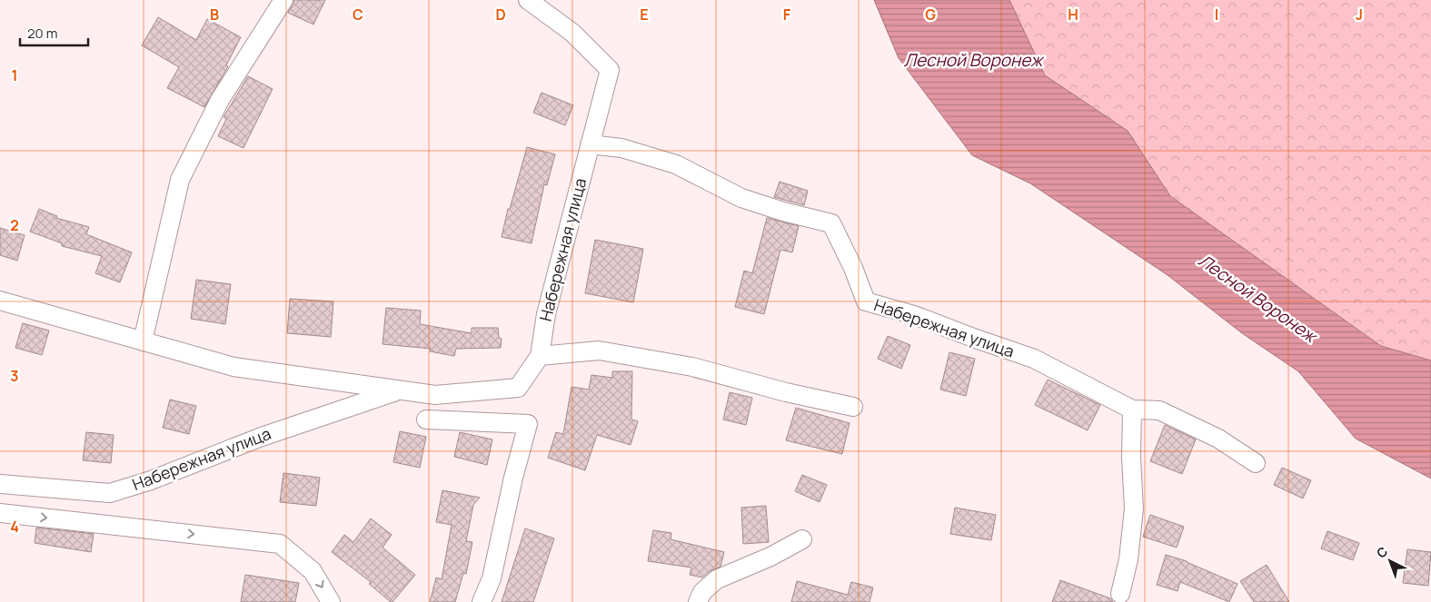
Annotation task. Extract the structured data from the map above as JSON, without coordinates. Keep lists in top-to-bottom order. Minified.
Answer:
{"streets":{"street":["Набережная улица"]},"water":["Лесной Воронеж"],"scale_bar":"20 m","north":"top left","grid":{"columns":["B","C","D","E","F","G","H","I","J"],"rows":["1","2","3","4"]}}
